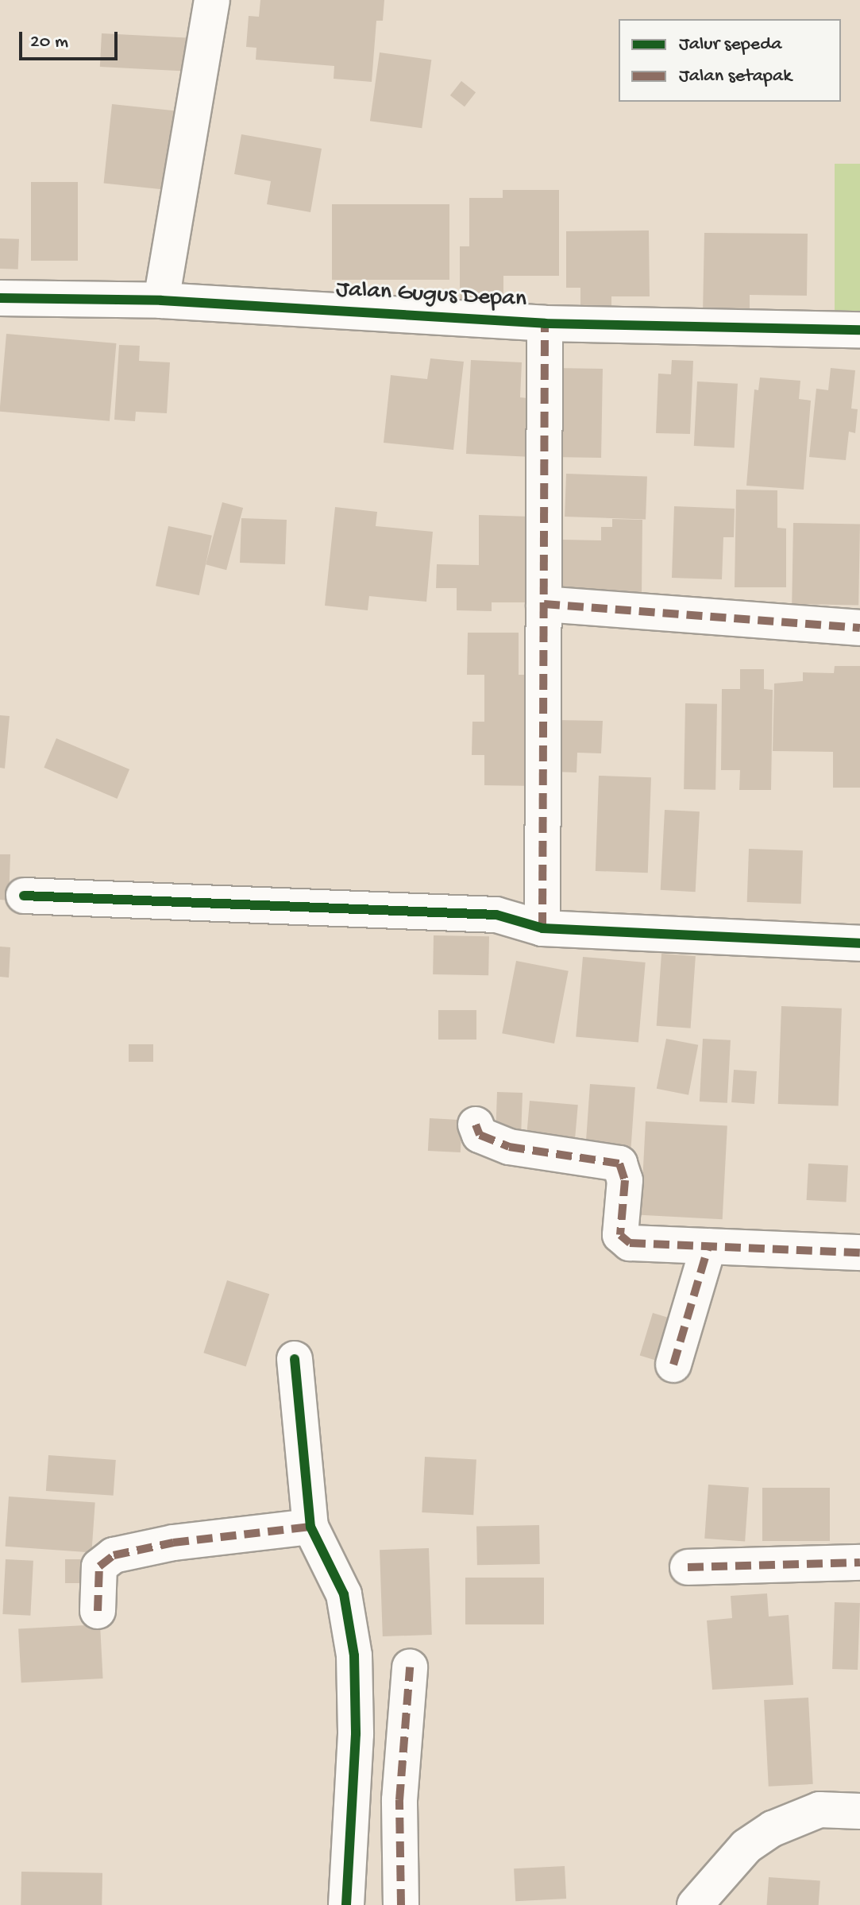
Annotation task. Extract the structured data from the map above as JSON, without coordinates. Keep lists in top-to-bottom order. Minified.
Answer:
{"streets":{"street":["Jalan Gugus Depan"]},"legend":["Jalur sepeda","Jalan setapak"],"scale_bar":"20 m"}
